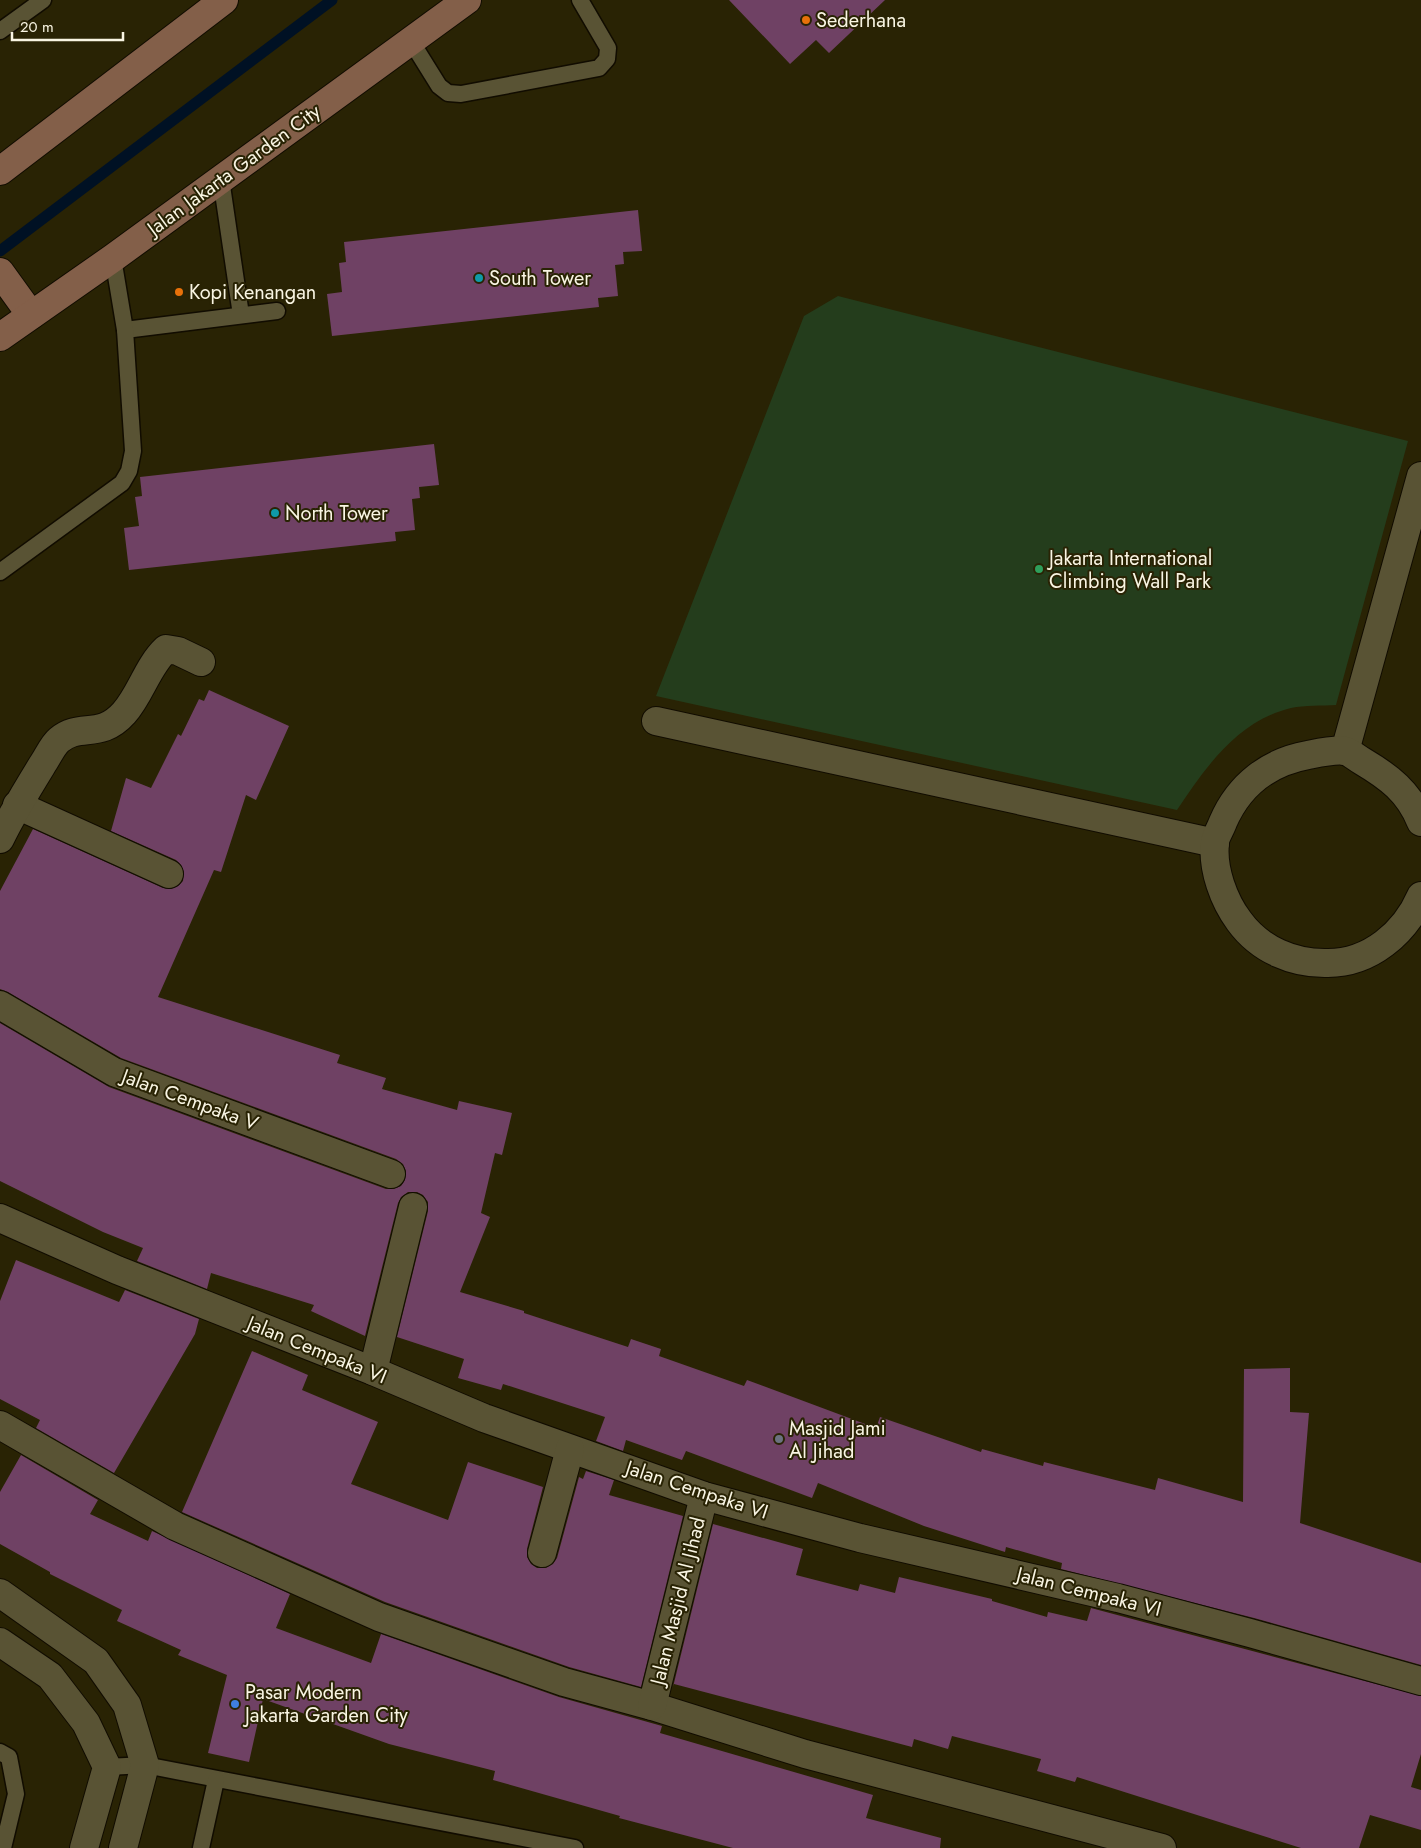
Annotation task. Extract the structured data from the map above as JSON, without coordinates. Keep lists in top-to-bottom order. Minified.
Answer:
{"streets":{"street":["Jalan Jakarta Garden City","Jalan Cempaka V","Jalan Cempaka VI","Jalan Masjid Al Jihad"]},"crossings":[["Jalan Cempaka VI","Jalan Masjid Al Jihad"]],"places":["Sederhana","South Tower","Kopi Kenangan","North Tower","Jakarta International Climbing Wall Park","Masjid Jami Al Jihad","Pasar Modern Jakarta Garden City"],"scale_bar":"20 m"}
